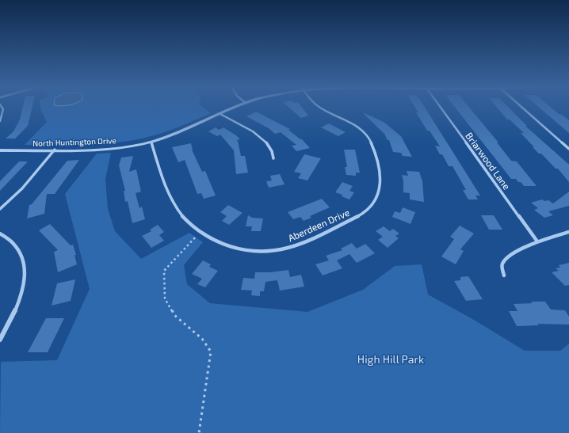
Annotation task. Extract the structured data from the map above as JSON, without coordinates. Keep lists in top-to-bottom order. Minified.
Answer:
{"streets":{"street":["North Huntington Drive","Briarwood Lane","Aberdeen Drive"]},"crossings":[["North Huntington Drive","Aberdeen Drive"]],"parks":["High Hill Park"]}
